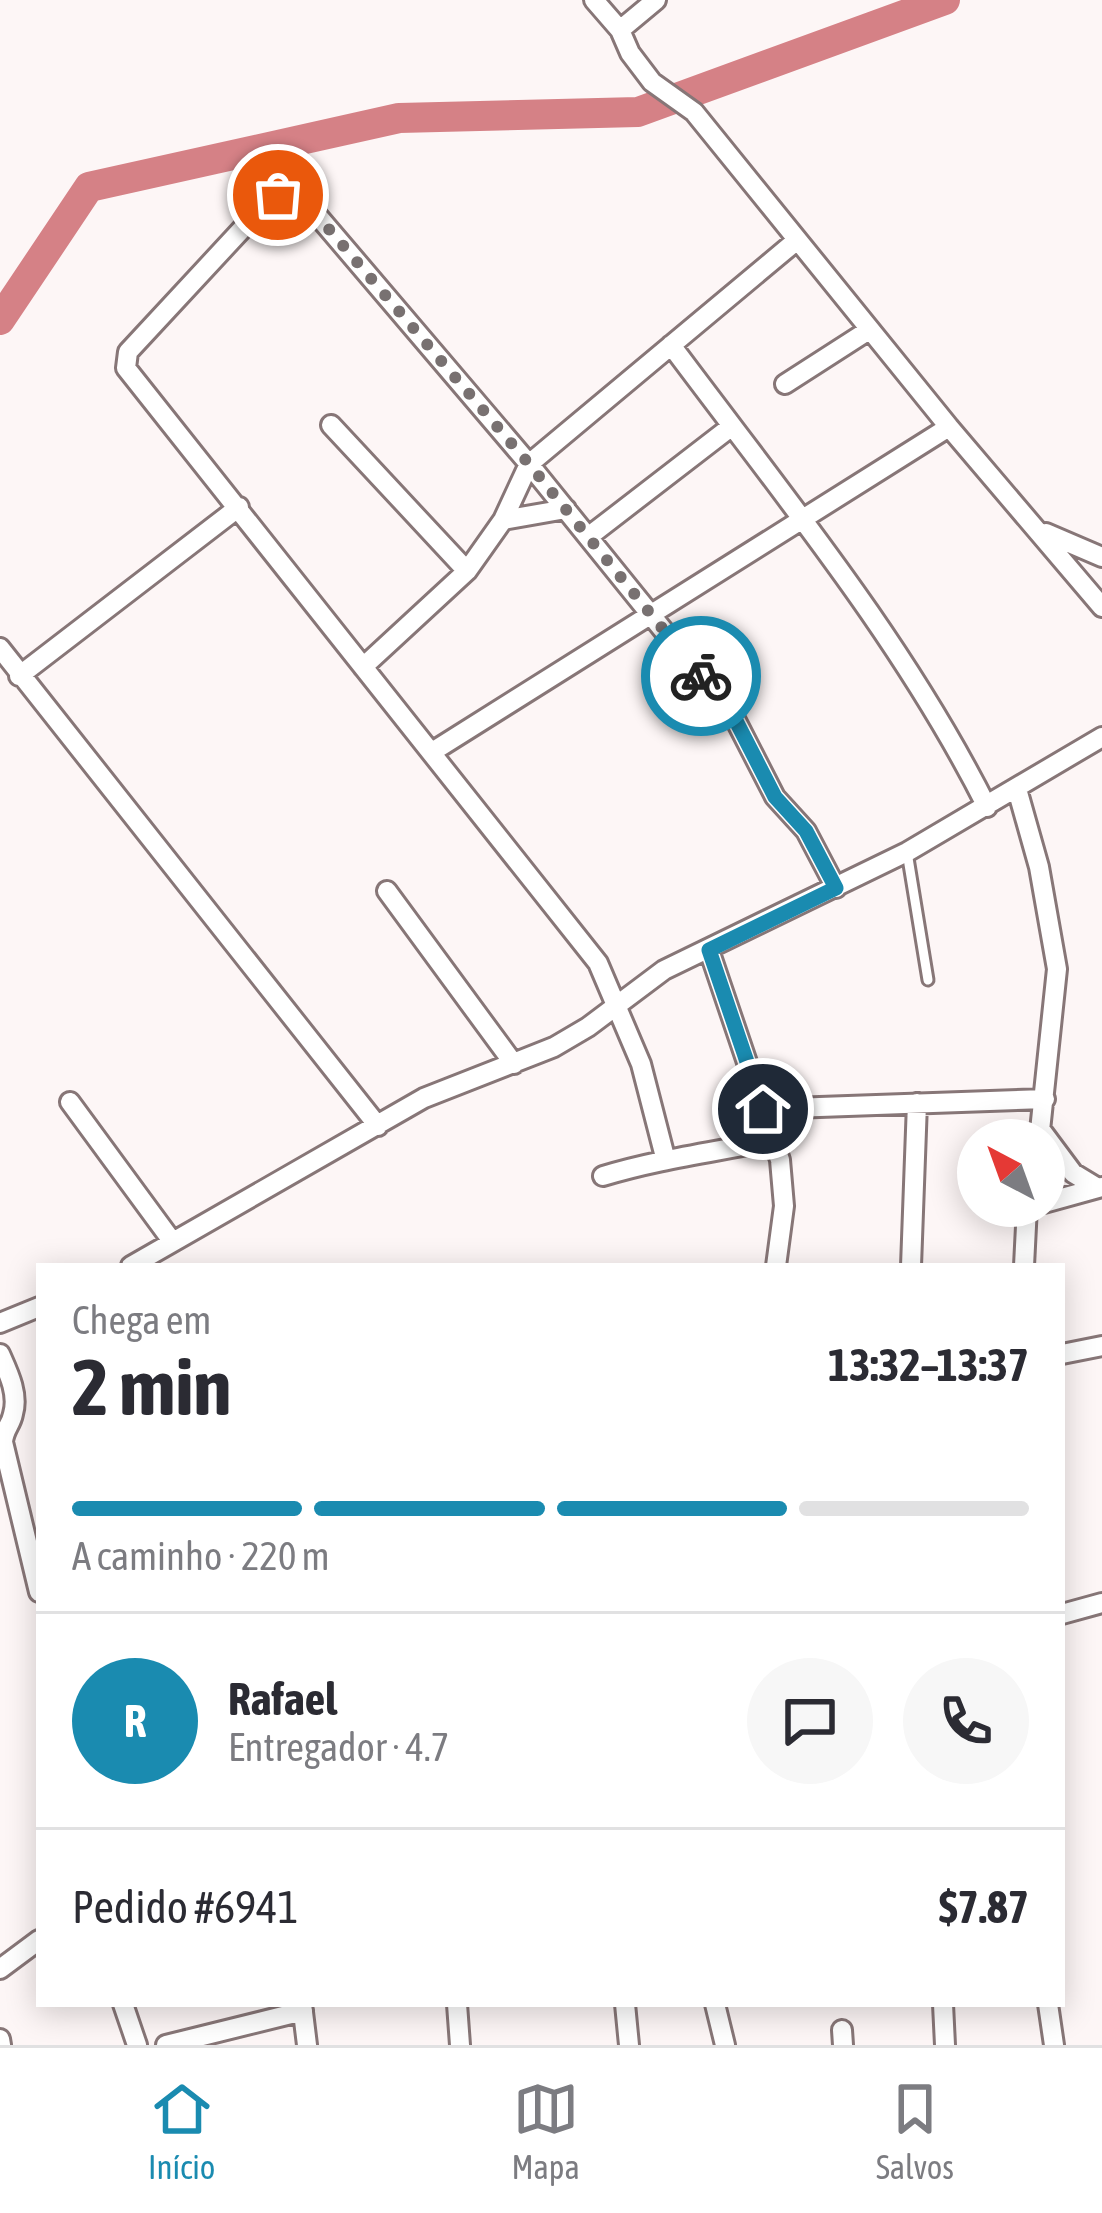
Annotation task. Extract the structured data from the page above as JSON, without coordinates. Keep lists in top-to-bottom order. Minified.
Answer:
{"north":"top left","page":{"heading":["2 min","Chega em","13:32–13:37"],"panel":["Rafael","Entregador · 4.7","Pedido #6941","$7.87"],"bar":"A caminho · 220 m","round":"R","tabs":["Início","Mapa","Salvos"]}}
